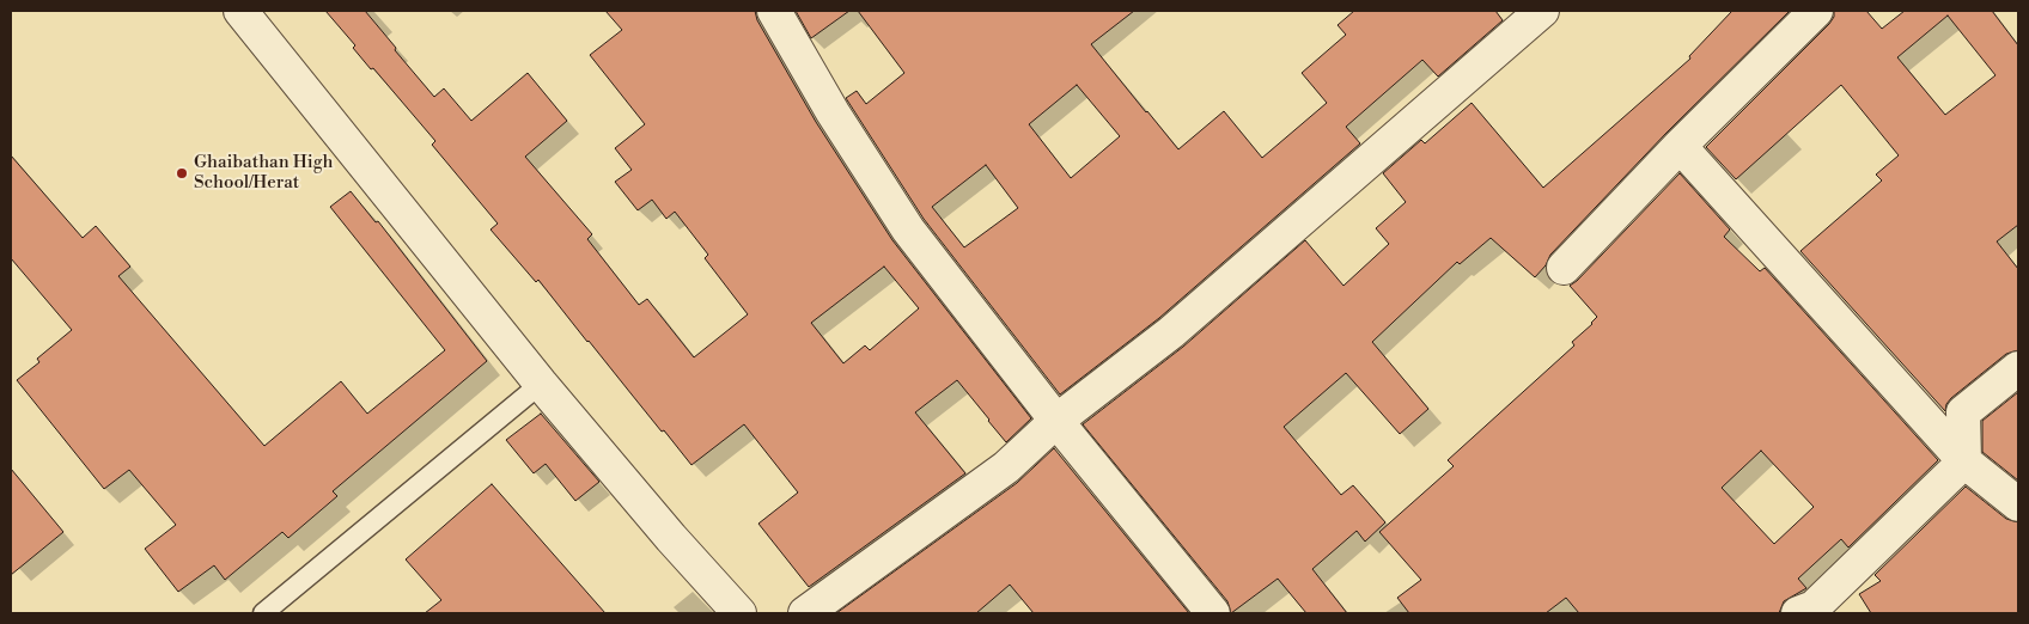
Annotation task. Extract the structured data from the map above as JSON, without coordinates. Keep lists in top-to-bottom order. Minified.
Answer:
{"places":["Ghaibathan High School/Herat"]}
